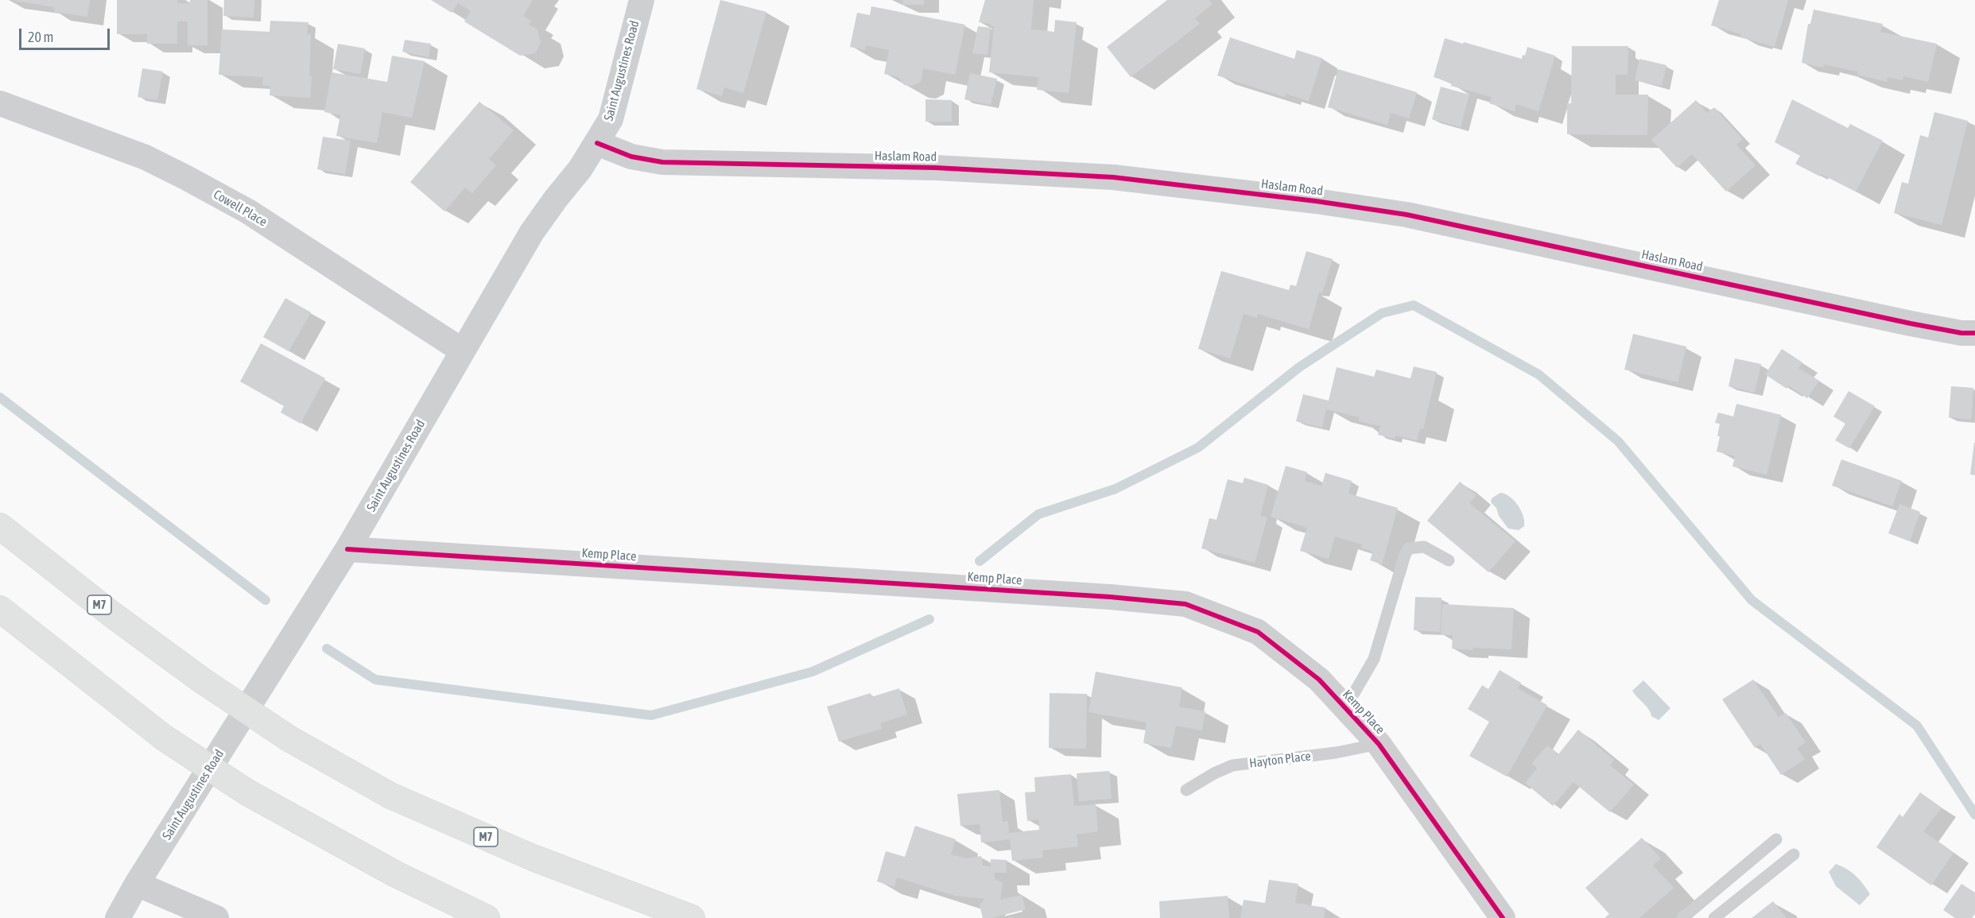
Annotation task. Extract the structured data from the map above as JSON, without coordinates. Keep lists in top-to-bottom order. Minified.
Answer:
{"streets":{"highway":["M7"],"street":["Saint Augustines Road","Haslam Road","Cowell Place","Kemp Place"],"lane":["Hayton Place"]},"crossings":[["Saint Augustines Road","Haslam Road"],["Saint Augustines Road","Cowell Place"],["Saint Augustines Road","Kemp Place"],["Kemp Place","Hayton Place"]],"scale_bar":"20 m"}
